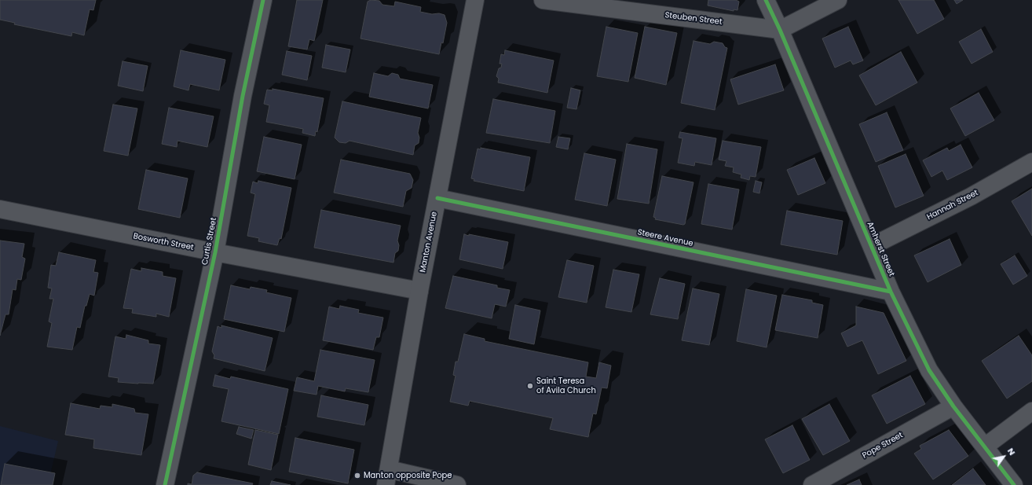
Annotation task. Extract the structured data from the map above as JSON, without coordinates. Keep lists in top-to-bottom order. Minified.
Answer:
{"streets":{"street":["Steuben Street","Hannah Street","Steere Avenue","Curtis Street","Bosworth Street","Manton Avenue","Amherst Street","Pope Street"]},"crossings":[["Steuben Street","Amherst Street"],["Hannah Street","Amherst Street"],["Steere Avenue","Manton Avenue"],["Steere Avenue","Amherst Street"],["Curtis Street","Bosworth Street"],["Bosworth Street","Manton Avenue"],["Amherst Street","Pope Street"]],"places":["Saint Teresa of Avila Church","Manton opposite Pope"],"north":"top right"}
